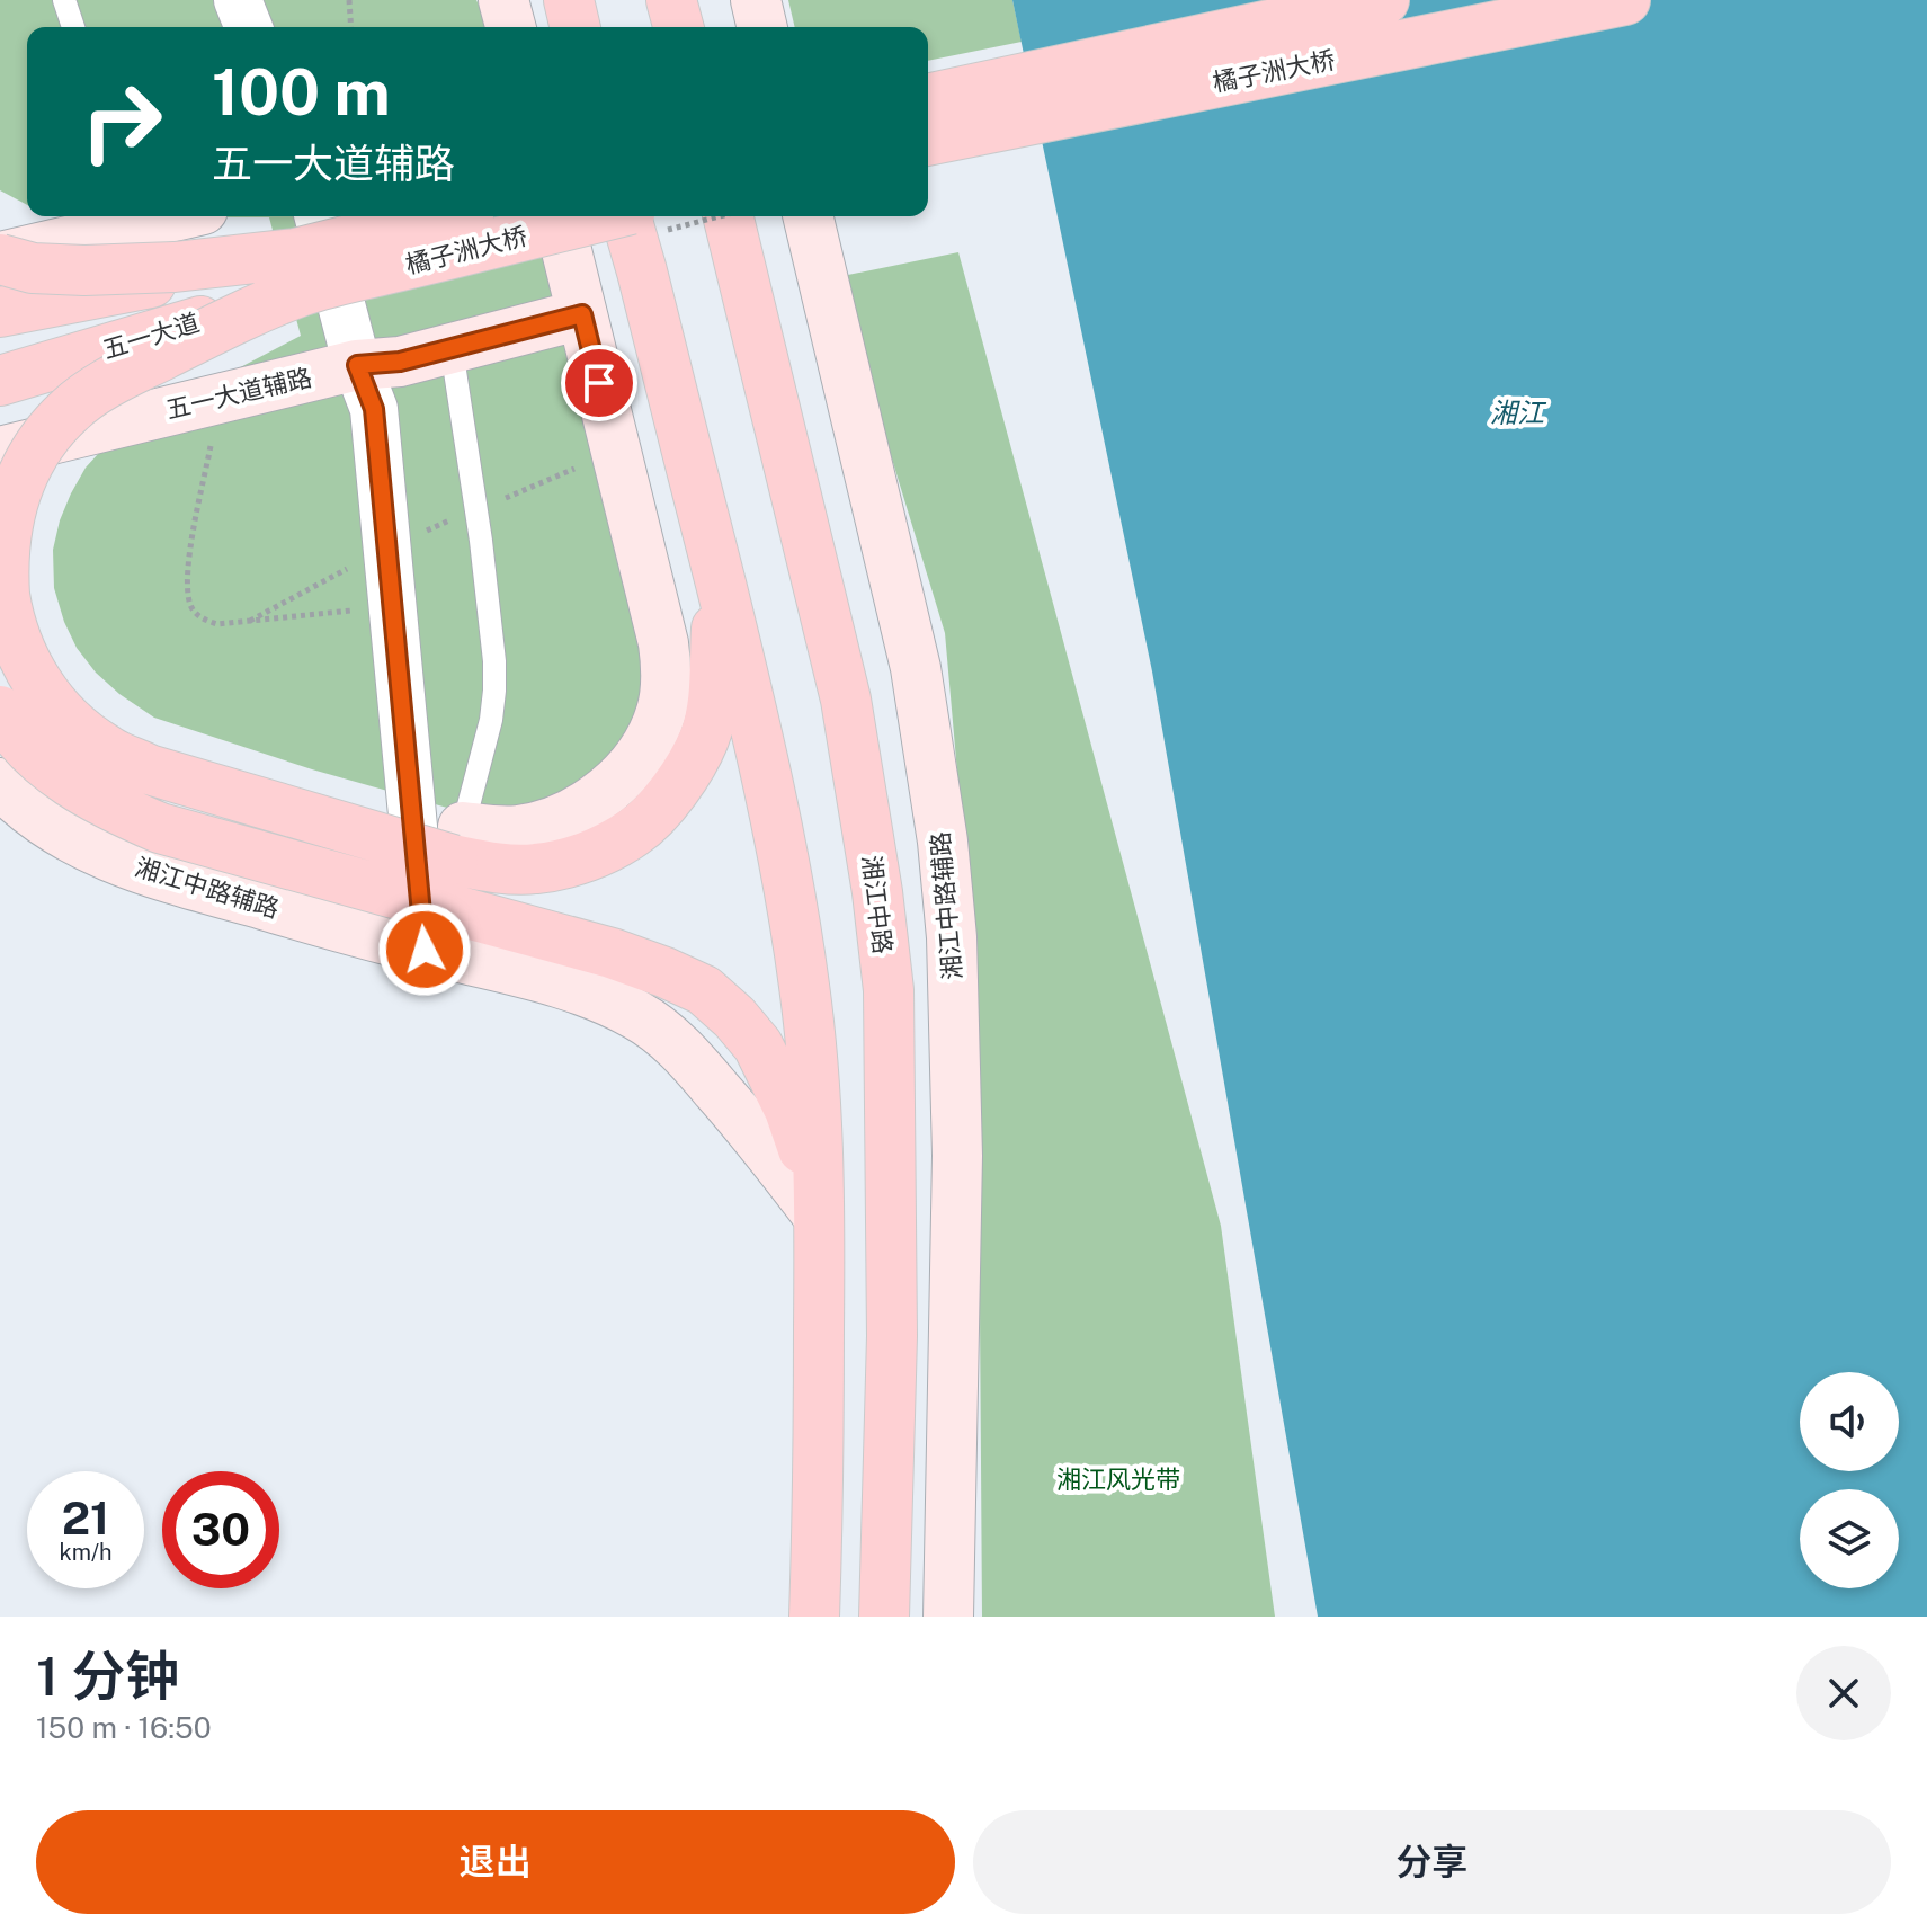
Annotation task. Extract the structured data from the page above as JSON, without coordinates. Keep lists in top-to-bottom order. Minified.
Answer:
{"streets":{"main road":["橘子洲大桥","五一大道","湘江中路"],"street":["五一大道辅路","湘江中路辅路"]},"crossings":[["橘子洲大桥","五一大道"]],"water":["湘江"],"parks":["湘江风光带"],"page":{"turn":["100 m","五一大道辅路"],"speed":"21 km/h","limit":"30","heading":["1 分钟","150 m · 16:50"],"buttons":["退出","分享"]}}
